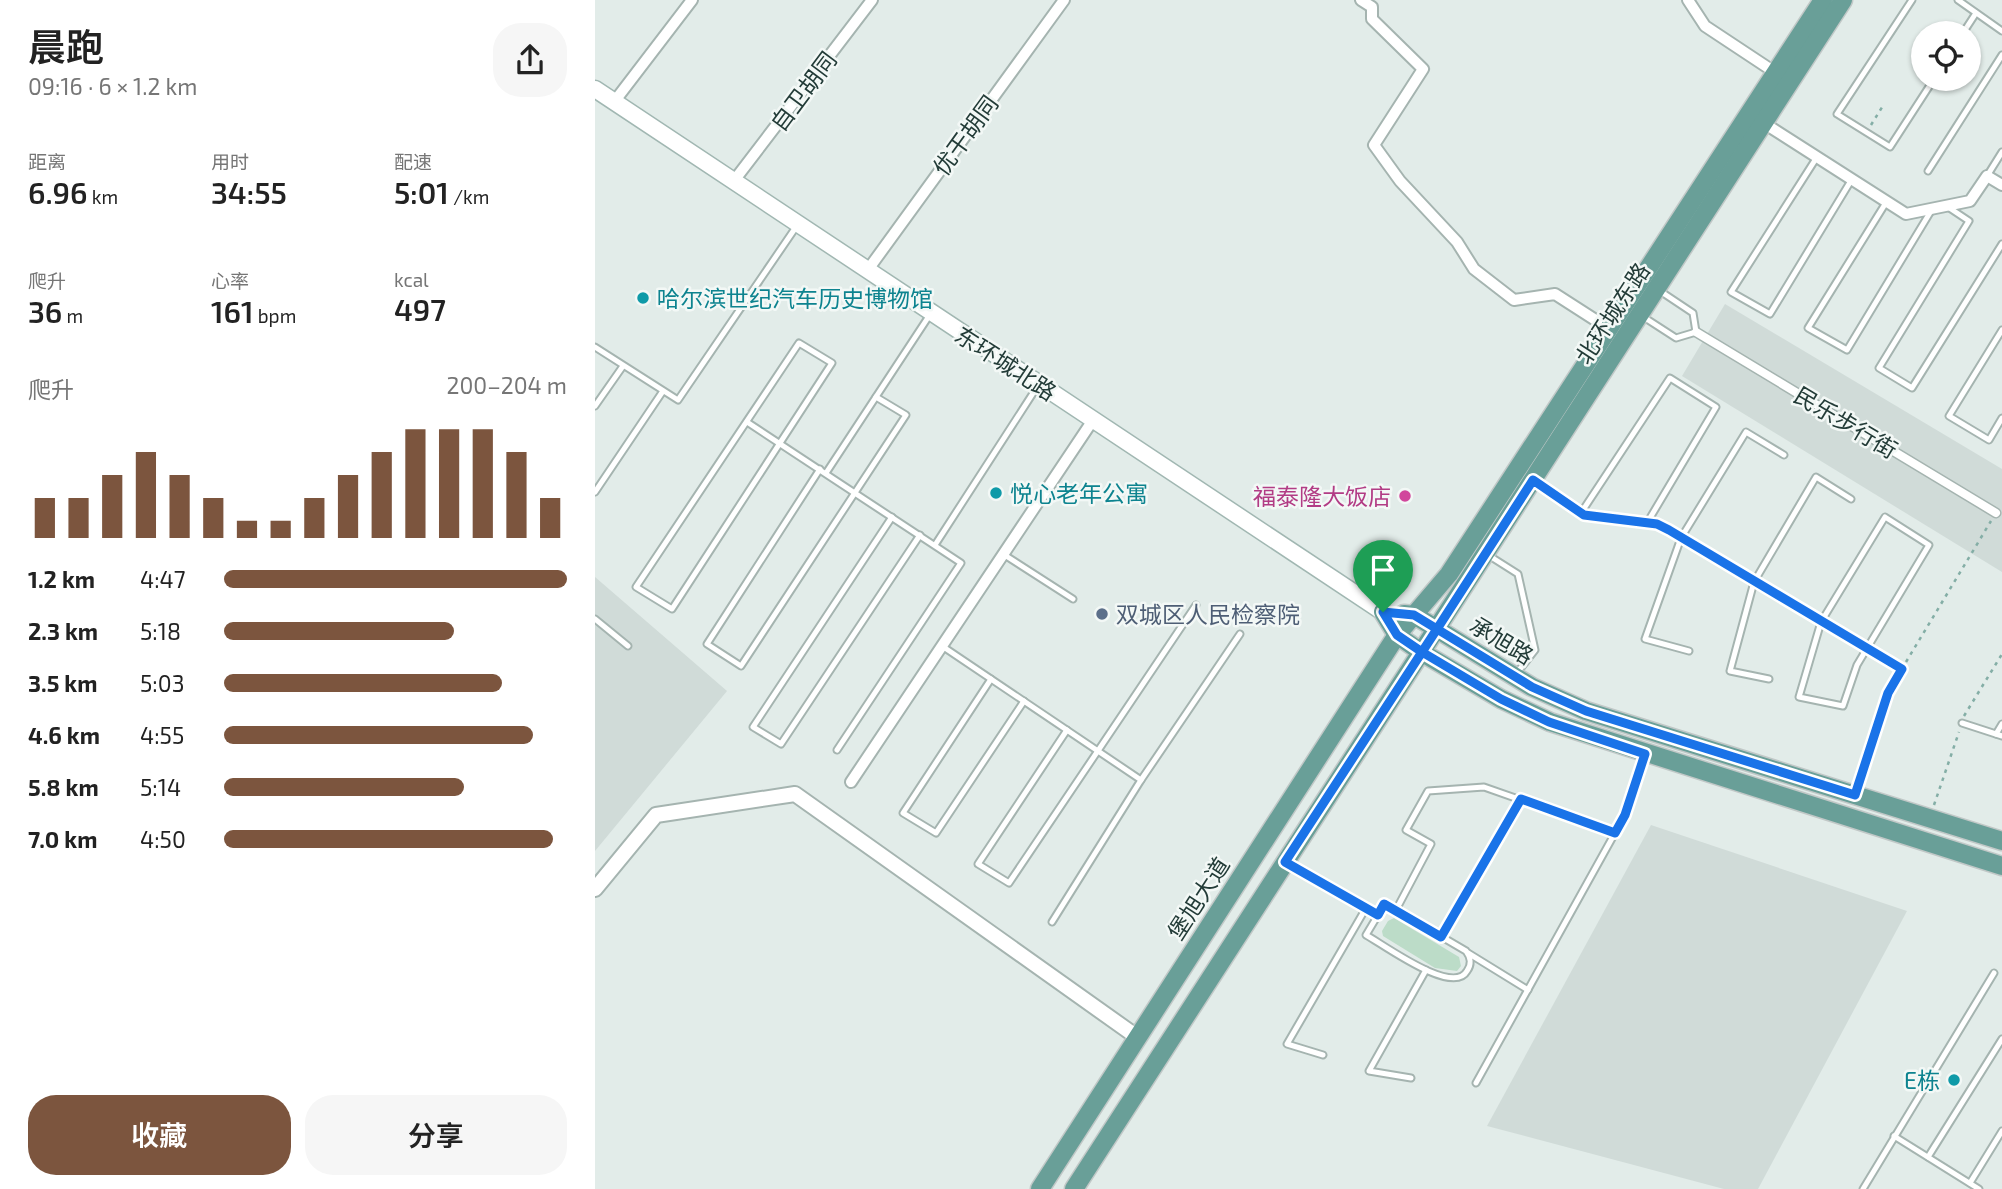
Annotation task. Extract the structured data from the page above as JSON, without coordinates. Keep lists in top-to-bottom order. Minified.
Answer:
{"streets":{"main road":["北环城东路","东环城北路","承旭路","堡旭大道"],"street":["自卫胡同","优干胡同","民乐步行街"]},"crossings":[["自卫胡同","东环城北路"],["优干胡同","东环城北路"],["北环城东路","承旭路"],["北环城东路","堡旭大道"],["东环城北路","承旭路"]],"places":["哈尔滨世纪汽车历史博物馆","悦心老年公寓","福泰隆大饭店","双城区人民检察院","E栋"],"page":{"heading":["晨跑","09:16 · 6 × 1.2 km"],"stats":[["距离","6.96 km"],["用时","34:55"],["配速","5:01 /km"],["爬升","36 m"],["心率","161 bpm"],["kcal","497"]],"chart":["爬升","200–204 m"],"list":[{"name":"1.2 km","note":"4:47"},{"name":"2.3 km","note":"5:18"},{"name":"3.5 km","note":"5:03"},{"name":"4.6 km","note":"4:55"},{"name":"5.8 km","note":"5:14"},{"name":"7.0 km","note":"4:50"}],"buttons":["收藏","分享"]}}
